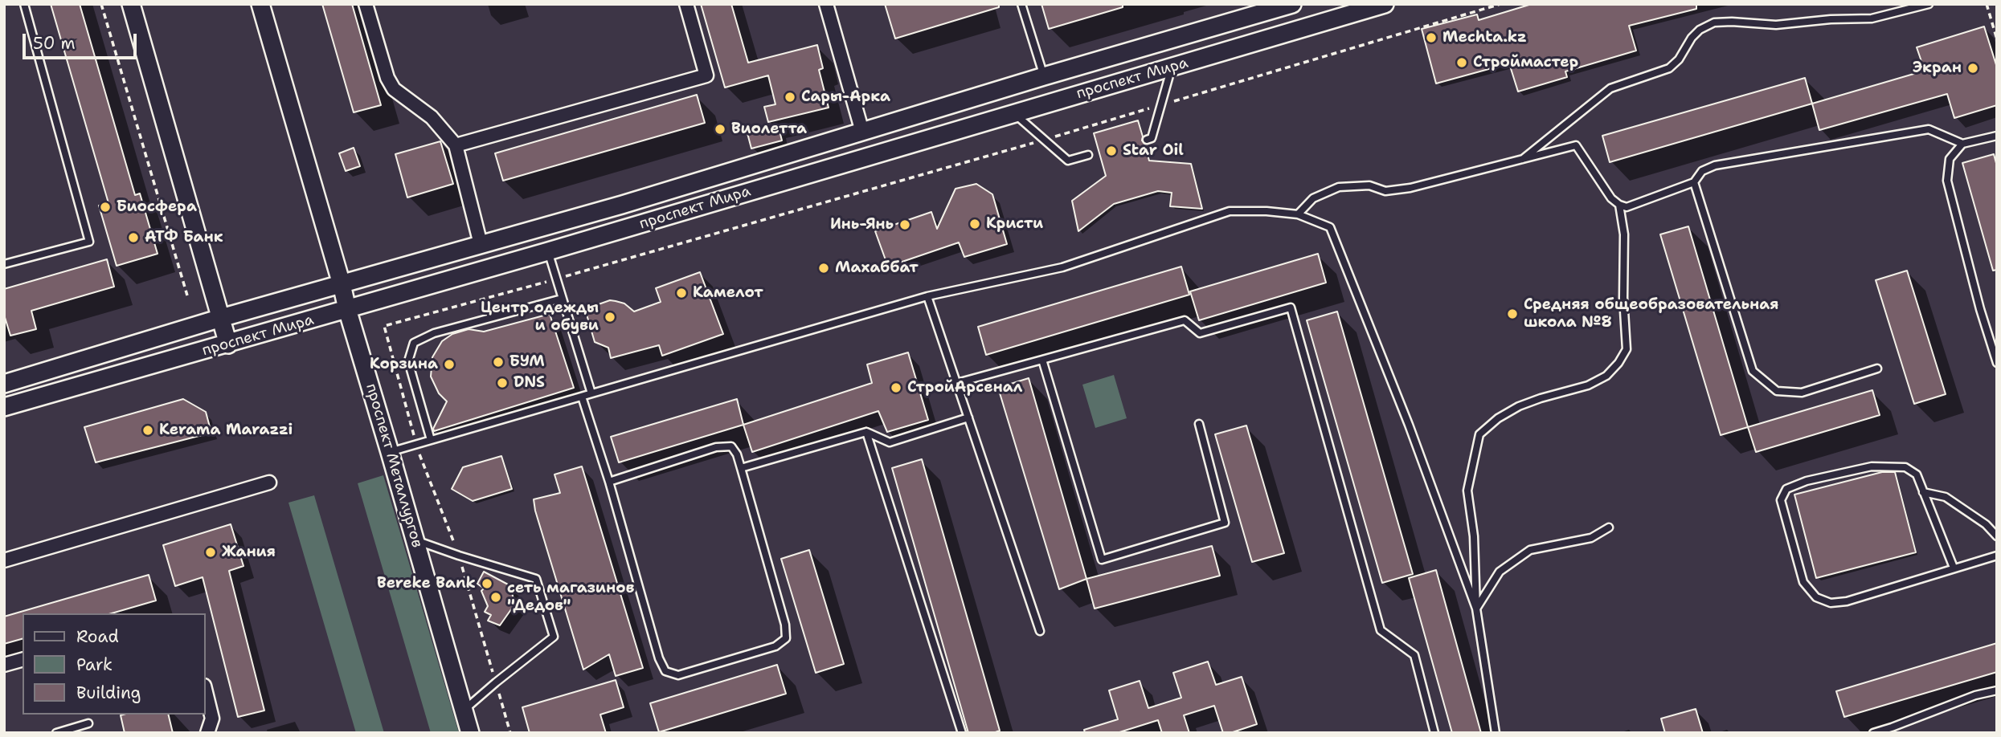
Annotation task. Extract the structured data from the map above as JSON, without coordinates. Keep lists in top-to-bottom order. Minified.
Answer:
{"streets":{"main road":["проспект Мира","проспект Металлургов"]},"crossings":[["проспект Мира","проспект Металлургов"]],"places":["Mechta.kz","Строймастер","Экран","Сары-Арка","Виолетта","Star Oil","Биосфера","Кристи","Инь-Янь","АТФ Банк","Махаббат","Камелот","Средняя общеобразовательная школа №8","Центр одежды и обуви","БУМ","Корзина","DNS","СтройАрсенал","Kerama Marazzi","Жания","Bereke Bank","сеть магазинов \"Дедов\""],"legend":["Road","Park","Building"],"scale_bar":"50 m"}
